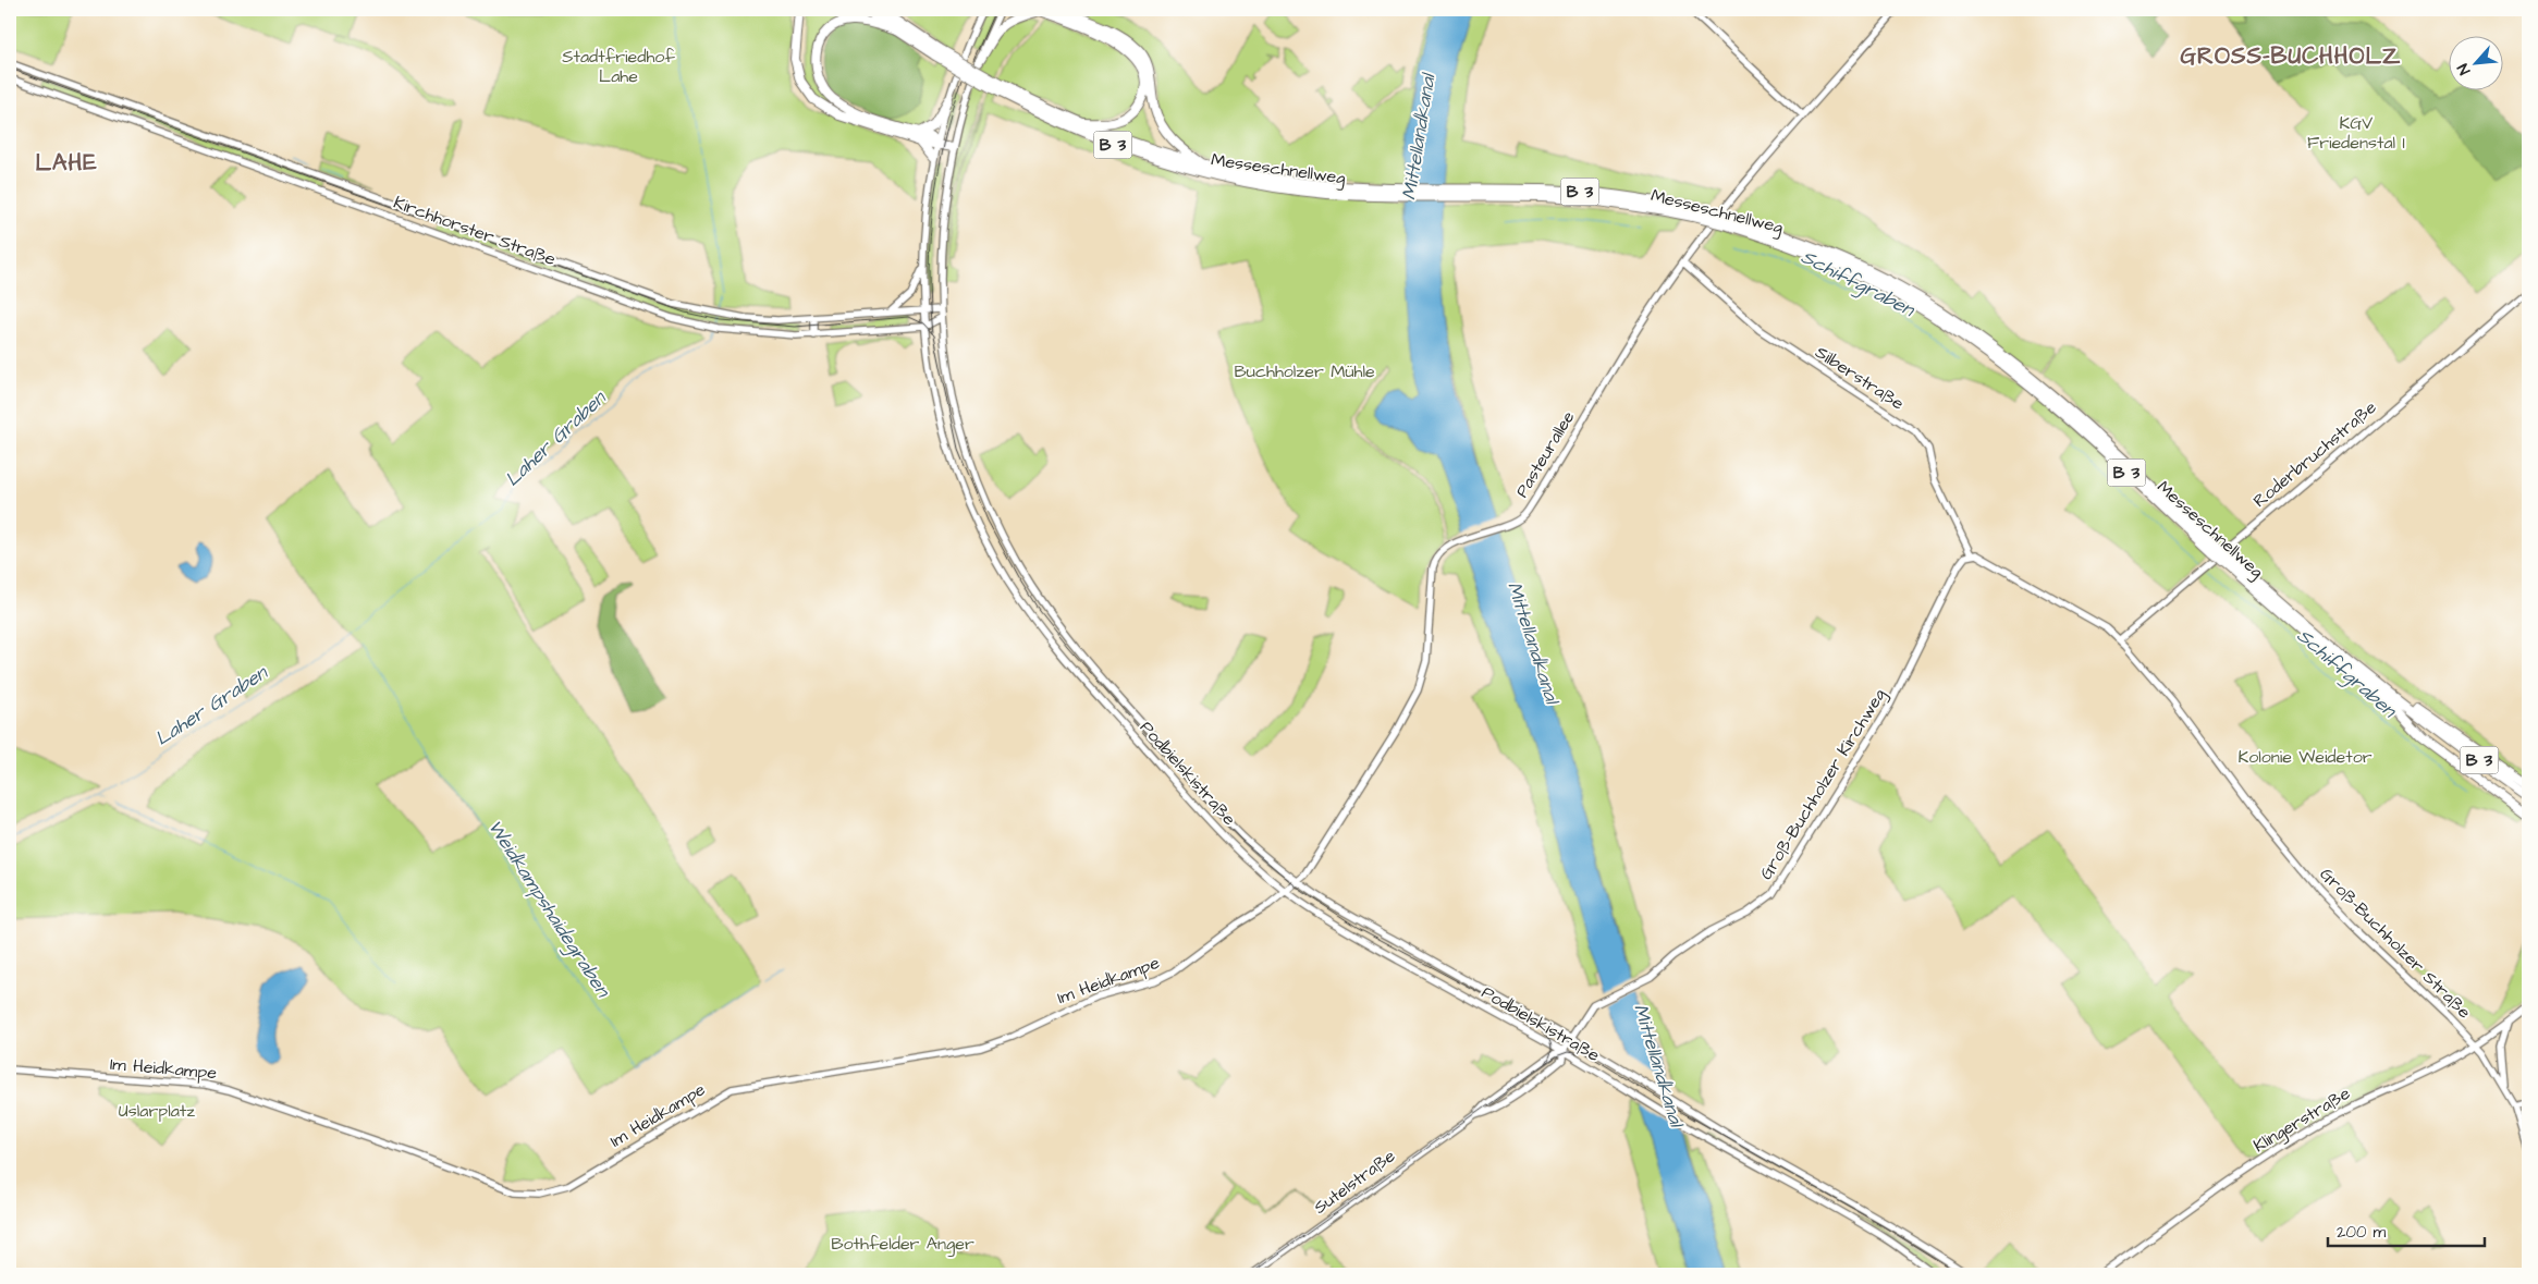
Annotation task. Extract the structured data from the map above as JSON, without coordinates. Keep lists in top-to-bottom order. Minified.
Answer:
{"streets":{"highway":["B 3","Messeschnellweg"],"main road":["Kirchhorster Straße","Silberstraße","Pasteurallee","Roderbruchstraße","Podbielskistraße","Groß-Buchholzer Kirchweg","Groß-Buchholzer Straße","Im Heidkampe","Klingerstraße","Sutelstraße"]},"crossings":[["Kirchhorster Straße","Podbielskistraße"],["Silberstraße","Pasteurallee"],["Silberstraße","Groß-Buchholzer Kirchweg"],["Silberstraße","Groß-Buchholzer Straße"],["Pasteurallee","Podbielskistraße"],["Pasteurallee","Im Heidkampe"],["Roderbruchstraße","Groß-Buchholzer Straße"],["Podbielskistraße","Groß-Buchholzer Kirchweg"],["Podbielskistraße","Im Heidkampe"],["Podbielskistraße","Sutelstraße"],["Groß-Buchholzer Kirchweg","Groß-Buchholzer Straße"],["Groß-Buchholzer Kirchweg","Sutelstraße"],["Groß-Buchholzer Straße","Klingerstraße"]],"districts":["GROSS-BUCHHOLZ","LAHE"],"water":["Mittellandkanal","Schiffgraben","Laher Graben","Weidkampshaidegraben"],"parks":["Stadtfriedhof Lahe","KGV Friedenstal I","Buchholzer Mühle","Kolonie Weidetor","Uslarplatz","Bothfelder Anger"],"scale_bar":"200 m","north":"bottom left"}
